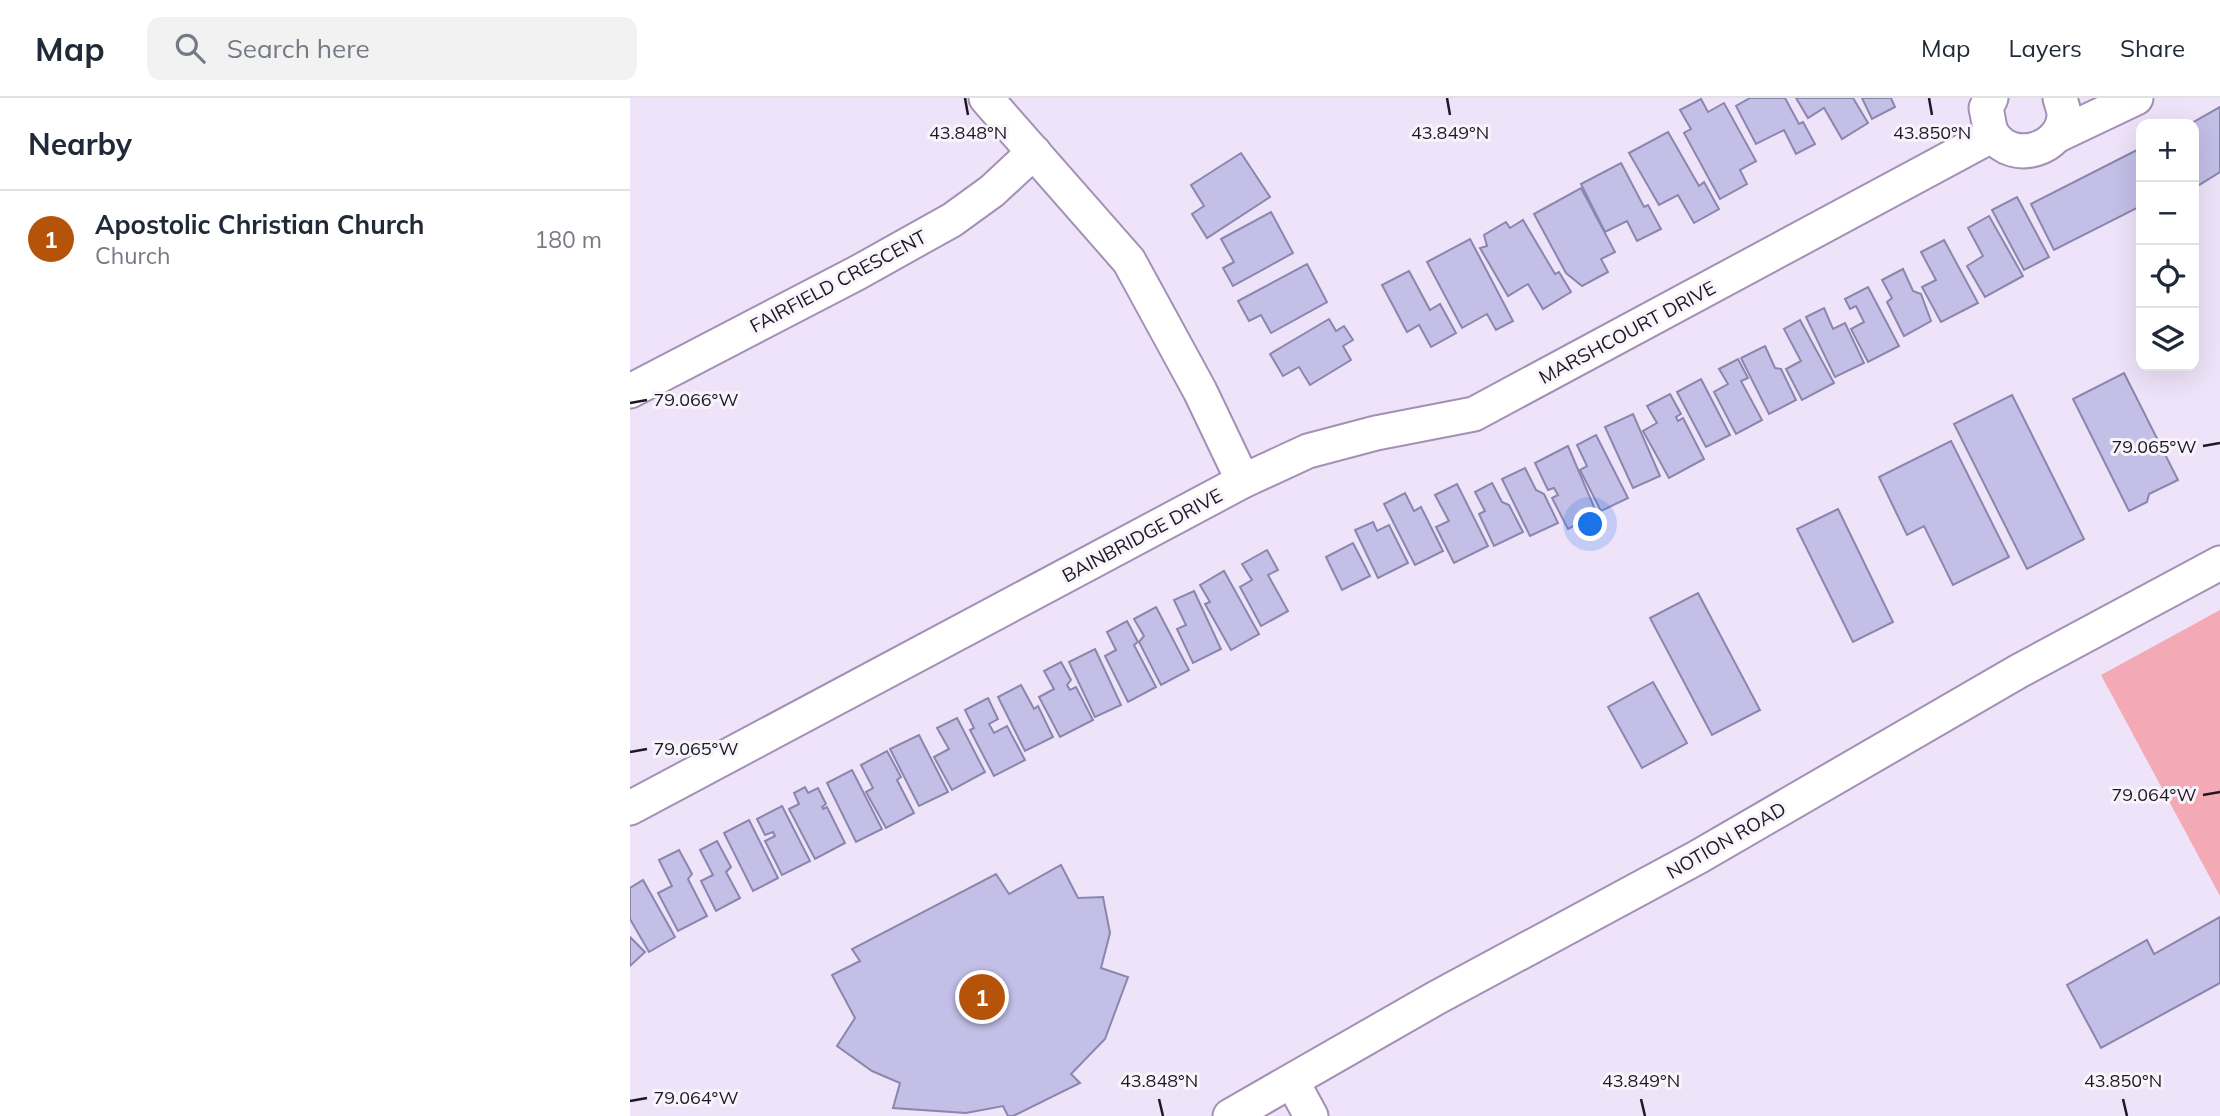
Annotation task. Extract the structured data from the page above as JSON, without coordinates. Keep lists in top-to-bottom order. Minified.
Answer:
{"streets":{"street":["FAIRFIELD CRESCENT","MARSHCOURT DRIVE","BAINBRIDGE DRIVE","NOTION ROAD"]},"crossings":[["FAIRFIELD CRESCENT","BAINBRIDGE DRIVE"],["MARSHCOURT DRIVE","BAINBRIDGE DRIVE"]],"page":{"header":"Map","search":"Search here","nav":["Map","Layers","Share"],"heading":"Nearby","map_buttons":["+","−"],"list":[{"mark":"1","name":"Apostolic Christian Church","note":"Church","value":"180 m"}],"pins":"1"},"coordinates":["43.848°N","43.849°N","43.850°N","79.066°W","79.065°W","79.064°W"]}
